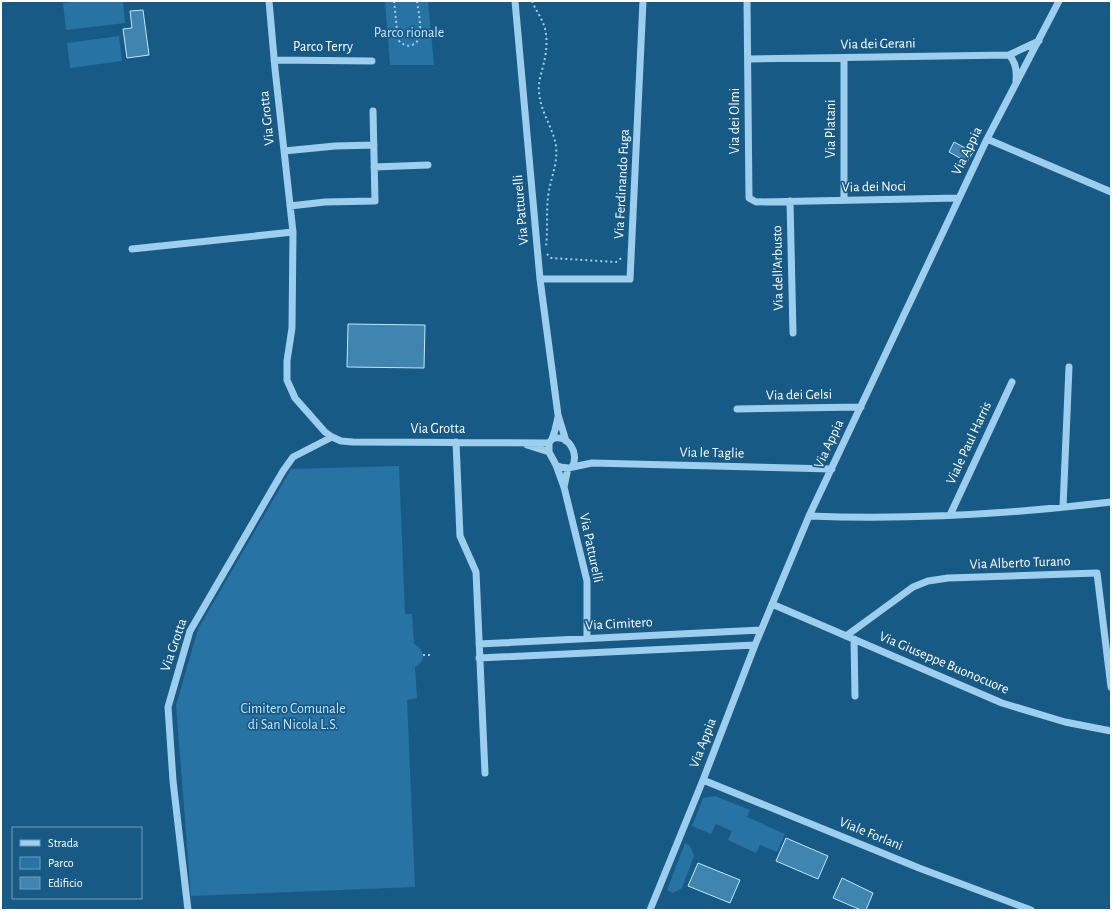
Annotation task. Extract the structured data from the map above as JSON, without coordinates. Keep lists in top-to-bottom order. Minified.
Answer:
{"streets":{"street":["Via dei Gerani","Parco Terry","Via Grotta","Via dei Olmi","Via Platani","Via Appia","Via Ferdinando Fuga","Via dei Noci","Via Patturelli","Via dell'Arbusto","Via dei Gelsi","Viale Paul Harris","Via le Taglie","Via Alberto Turano","Via Cimitero","Via Giuseppe Buonocuore","Viale Forlani"]},"crossings":[["Via dei Gerani","Via dei Olmi"],["Via dei Gerani","Via Platani"],["Via dei Gerani","Via Appia"],["Parco Terry","Via Grotta"],["Via Grotta","Via Patturelli"],["Via Grotta","Via le Taglie"],["Via dei Olmi","Via dei Noci"],["Via dei Olmi","Via dell'Arbusto"],["Via Platani","Via dei Noci"],["Via Appia","Via dei Noci"],["Via Appia","Via dei Gelsi"],["Via Appia","Via le Taglie"],["Via Appia","Via Cimitero"],["Via Appia","Via Giuseppe Buonocuore"],["Via Appia","Viale Forlani"],["Via Ferdinando Fuga","Via Patturelli"],["Via dei Noci","Via dell'Arbusto"],["Via Patturelli","Via le Taglie"],["Via Patturelli","Via Cimitero"],["Via Alberto Turano","Via Giuseppe Buonocuore"]],"parks":["Parco rionale","Cimitero Comunale di San Nicola L.S."],"legend":["Strada","Parco","Edificio"]}
